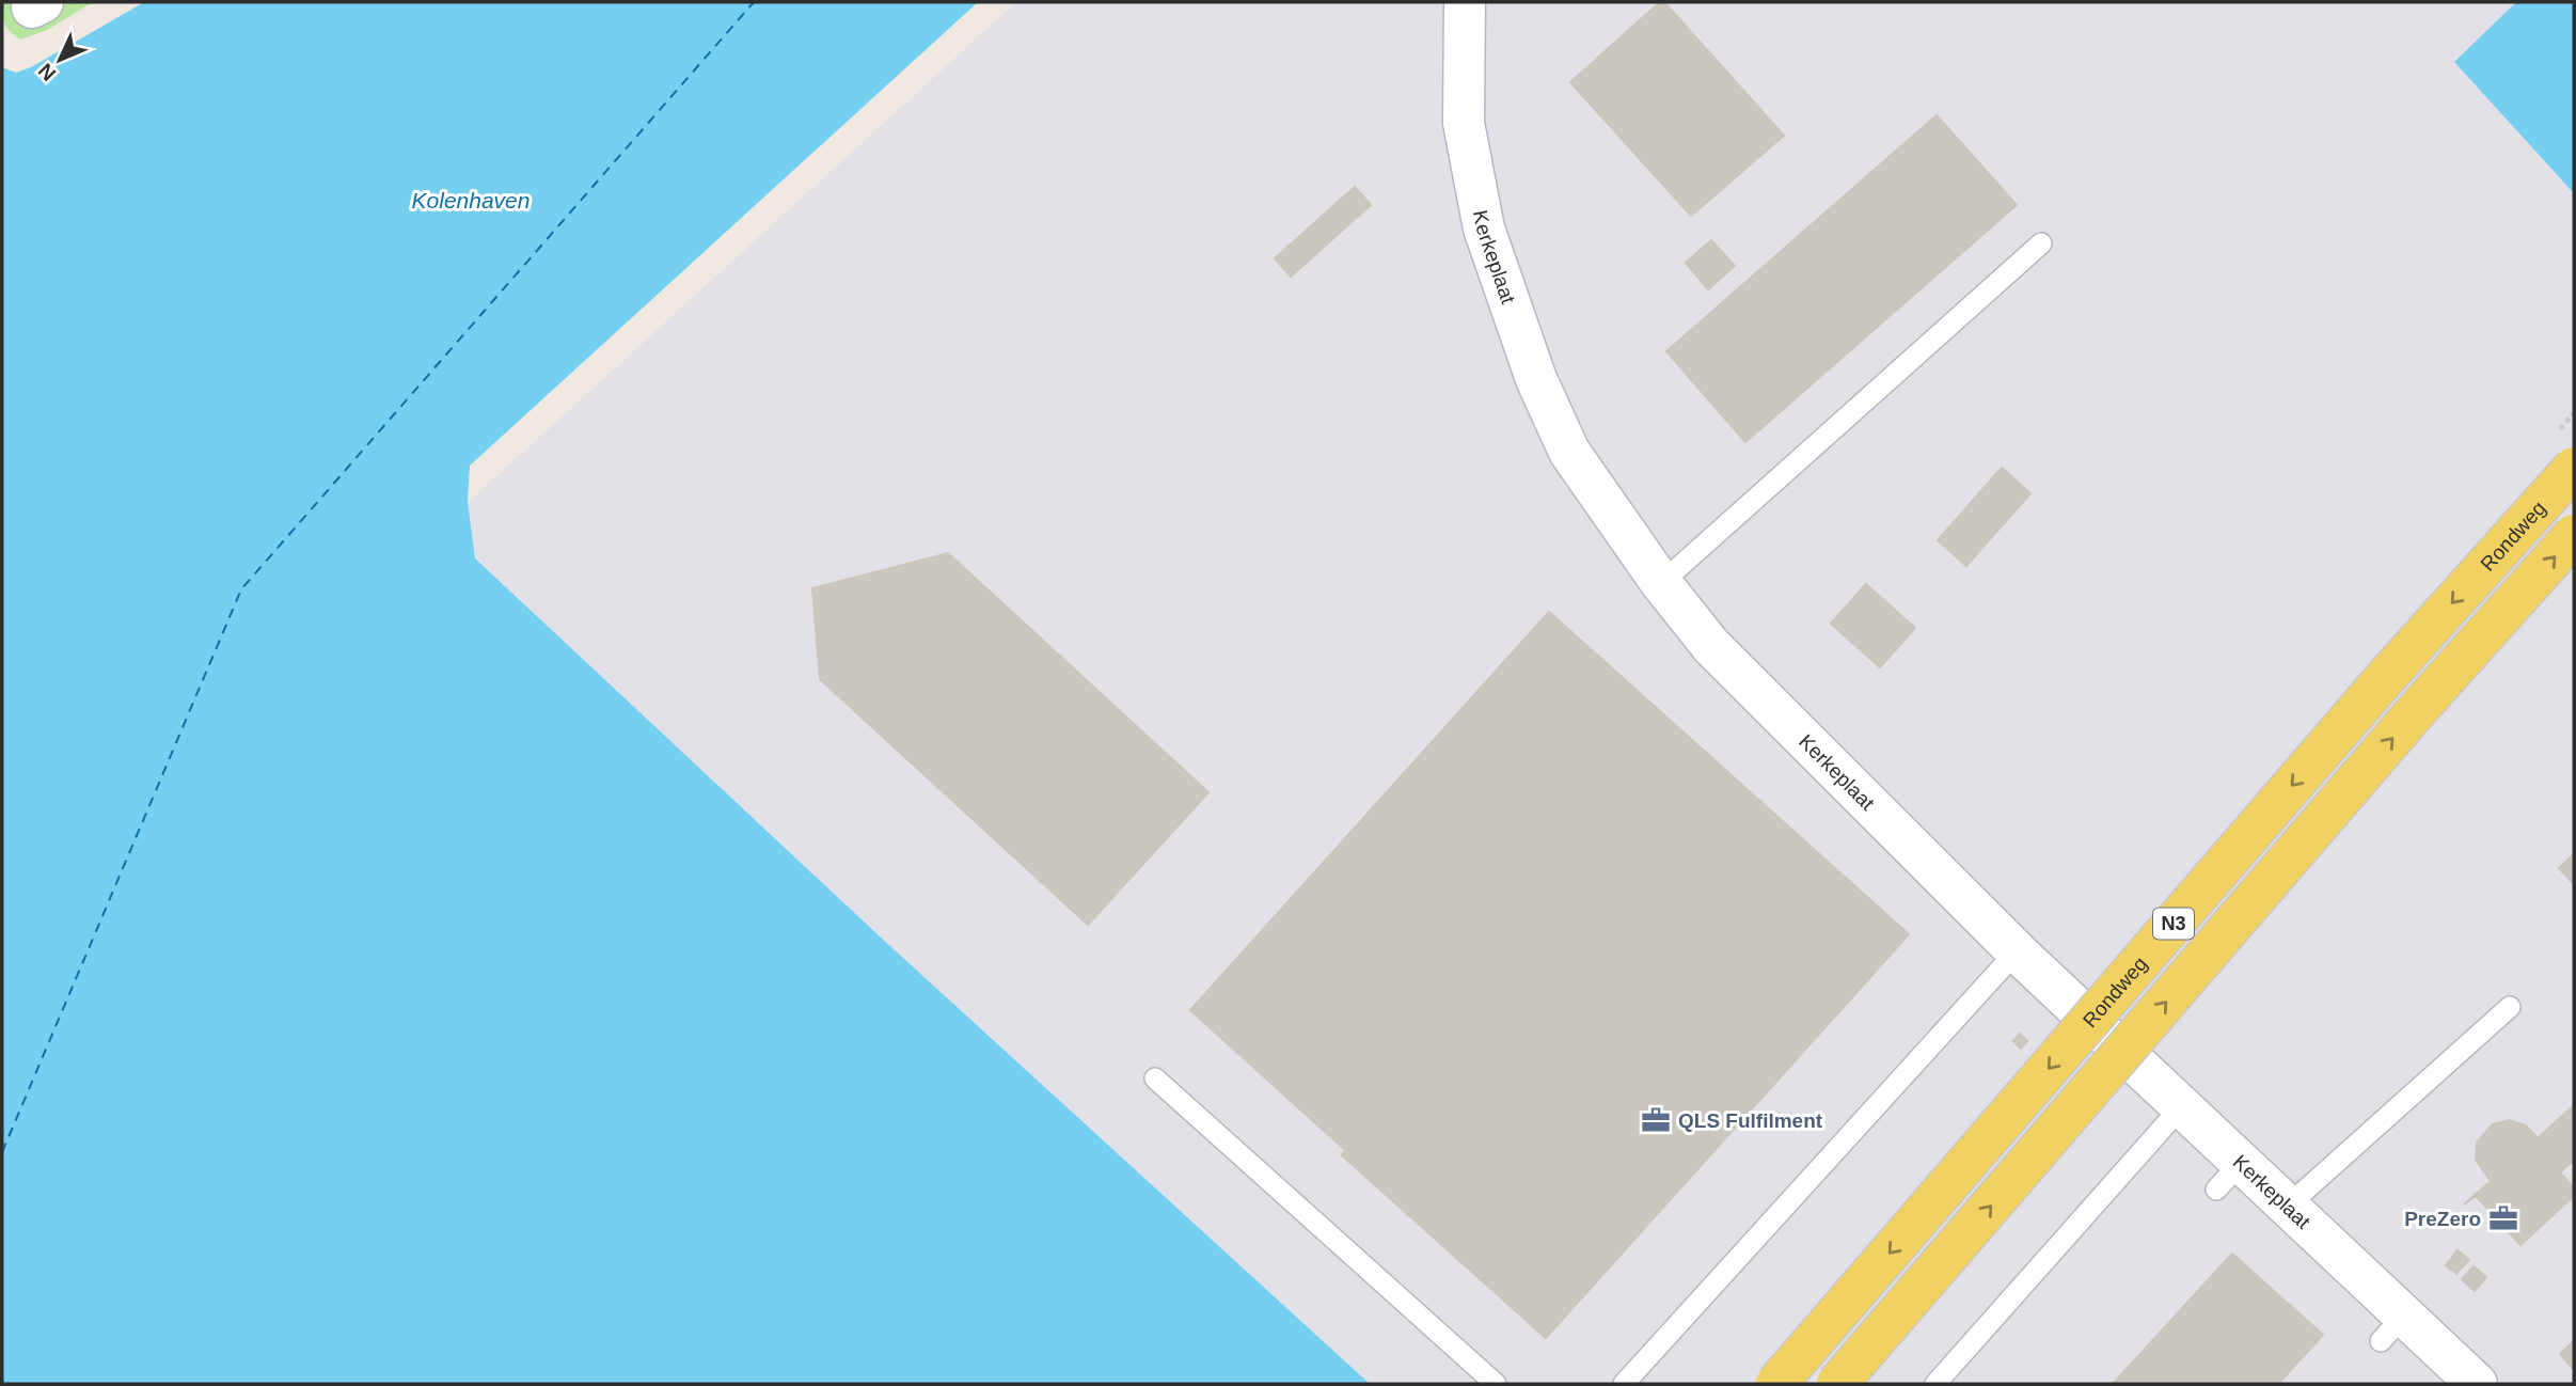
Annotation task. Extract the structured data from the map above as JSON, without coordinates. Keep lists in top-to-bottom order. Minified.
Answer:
{"streets":{"main road":["Rondweg","N3"],"street":["Kerkeplaat"]},"water":["Kolenhaven"],"places":{"office":["QLS Fulfilment","PreZero"]},"north":"bottom left"}
